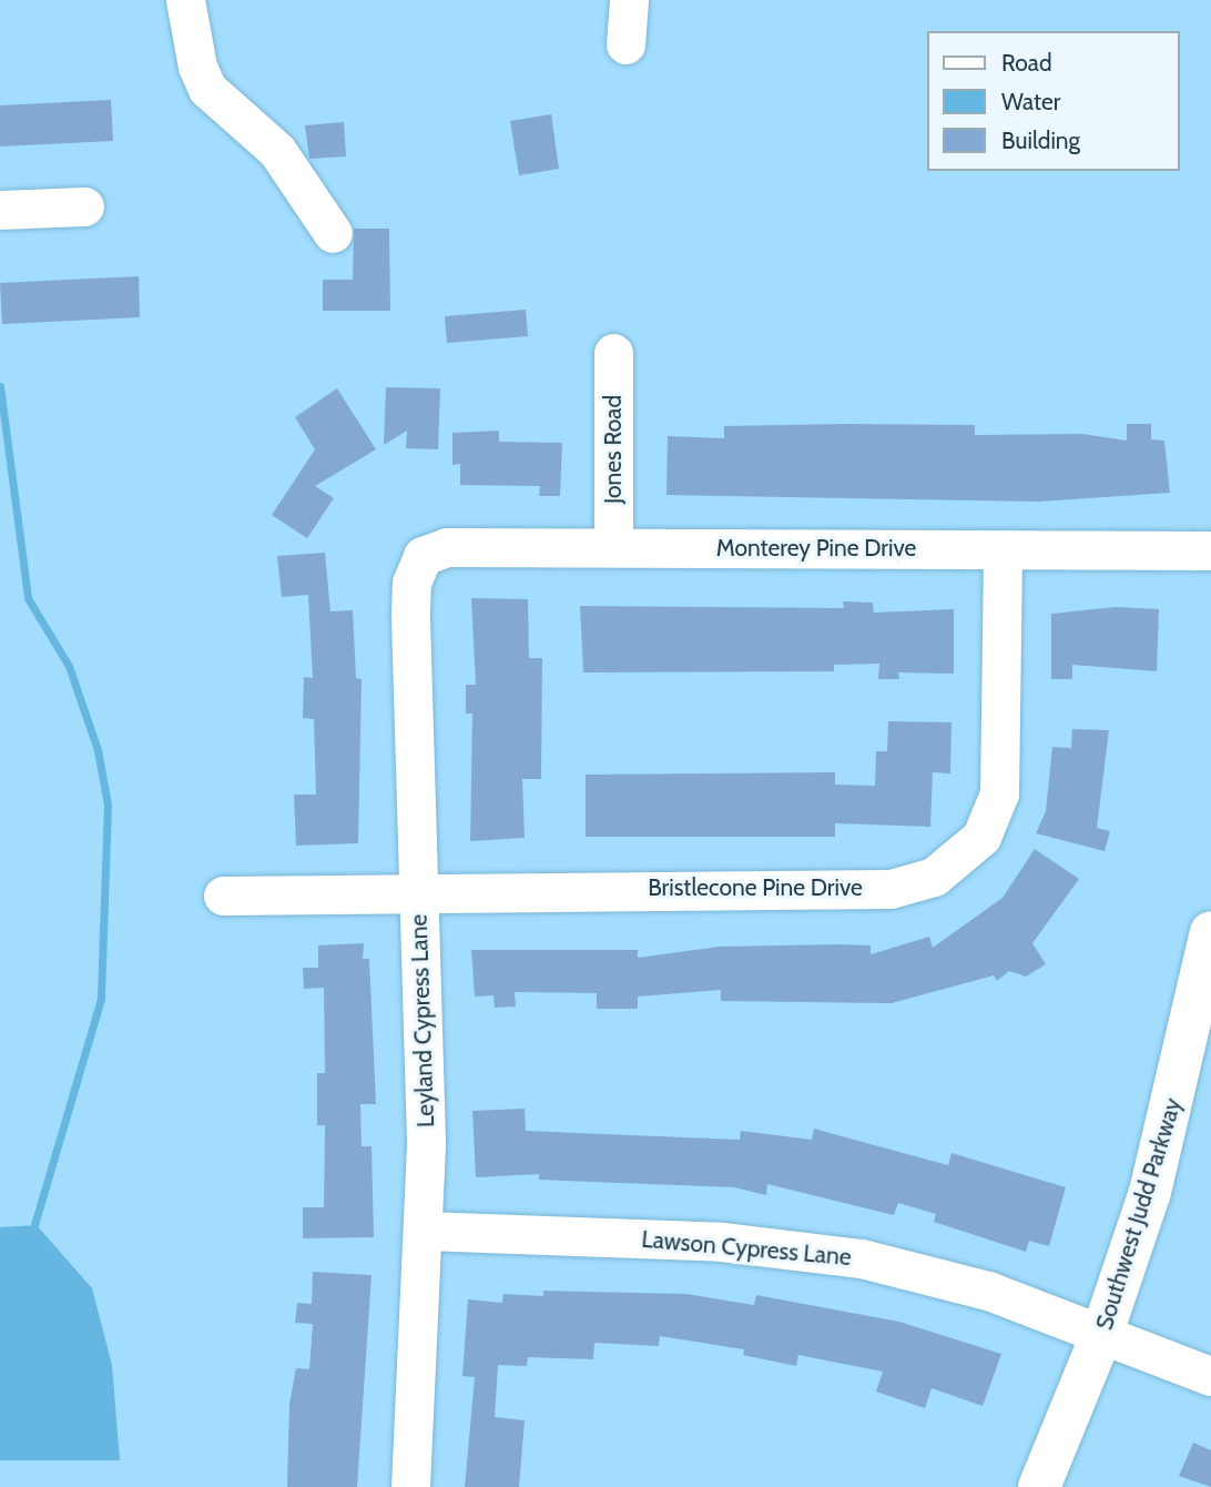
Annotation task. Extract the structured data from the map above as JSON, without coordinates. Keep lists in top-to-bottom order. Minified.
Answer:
{"streets":{"highway":["Southwest Judd Parkway"],"street":["Jones Road","Monterey Pine Drive","Bristlecone Pine Drive","Leyland Cypress Lane","Lawson Cypress Lane"]},"crossings":[["Jones Road","Monterey Pine Drive"],["Monterey Pine Drive","Bristlecone Pine Drive"],["Monterey Pine Drive","Leyland Cypress Lane"],["Bristlecone Pine Drive","Leyland Cypress Lane"],["Leyland Cypress Lane","Lawson Cypress Lane"],["Southwest Judd Parkway","Lawson Cypress Lane"]],"legend":["Road","Water","Building"]}
